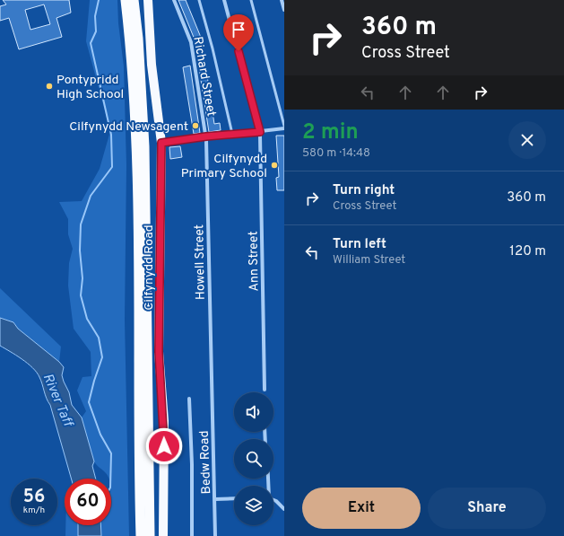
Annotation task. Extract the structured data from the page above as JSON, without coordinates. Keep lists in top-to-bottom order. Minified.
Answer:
{"streets":{"main road":["Cilfynydd Road"],"street":["Richard Street","Ann Street","Howell Street","Bedw Road"]},"crossings":[["Richard Street","Howell Street"],["Howell Street","Bedw Road"]],"water":["River Taff"],"places":["Pontypridd High School","Cilfynydd Newsagent","Cilfynydd Primary School"],"page":{"turn":["360 m","Cross Street"],"heading":["2 min","580 m · 14:48"],"list":[{"name":"Turn right","note":"Cross Street","value":"360 m"},{"name":"Turn left","note":"William Street","value":"120 m"}],"speed":"56 km/h","limit":"60","buttons":["Exit","Share"]}}
